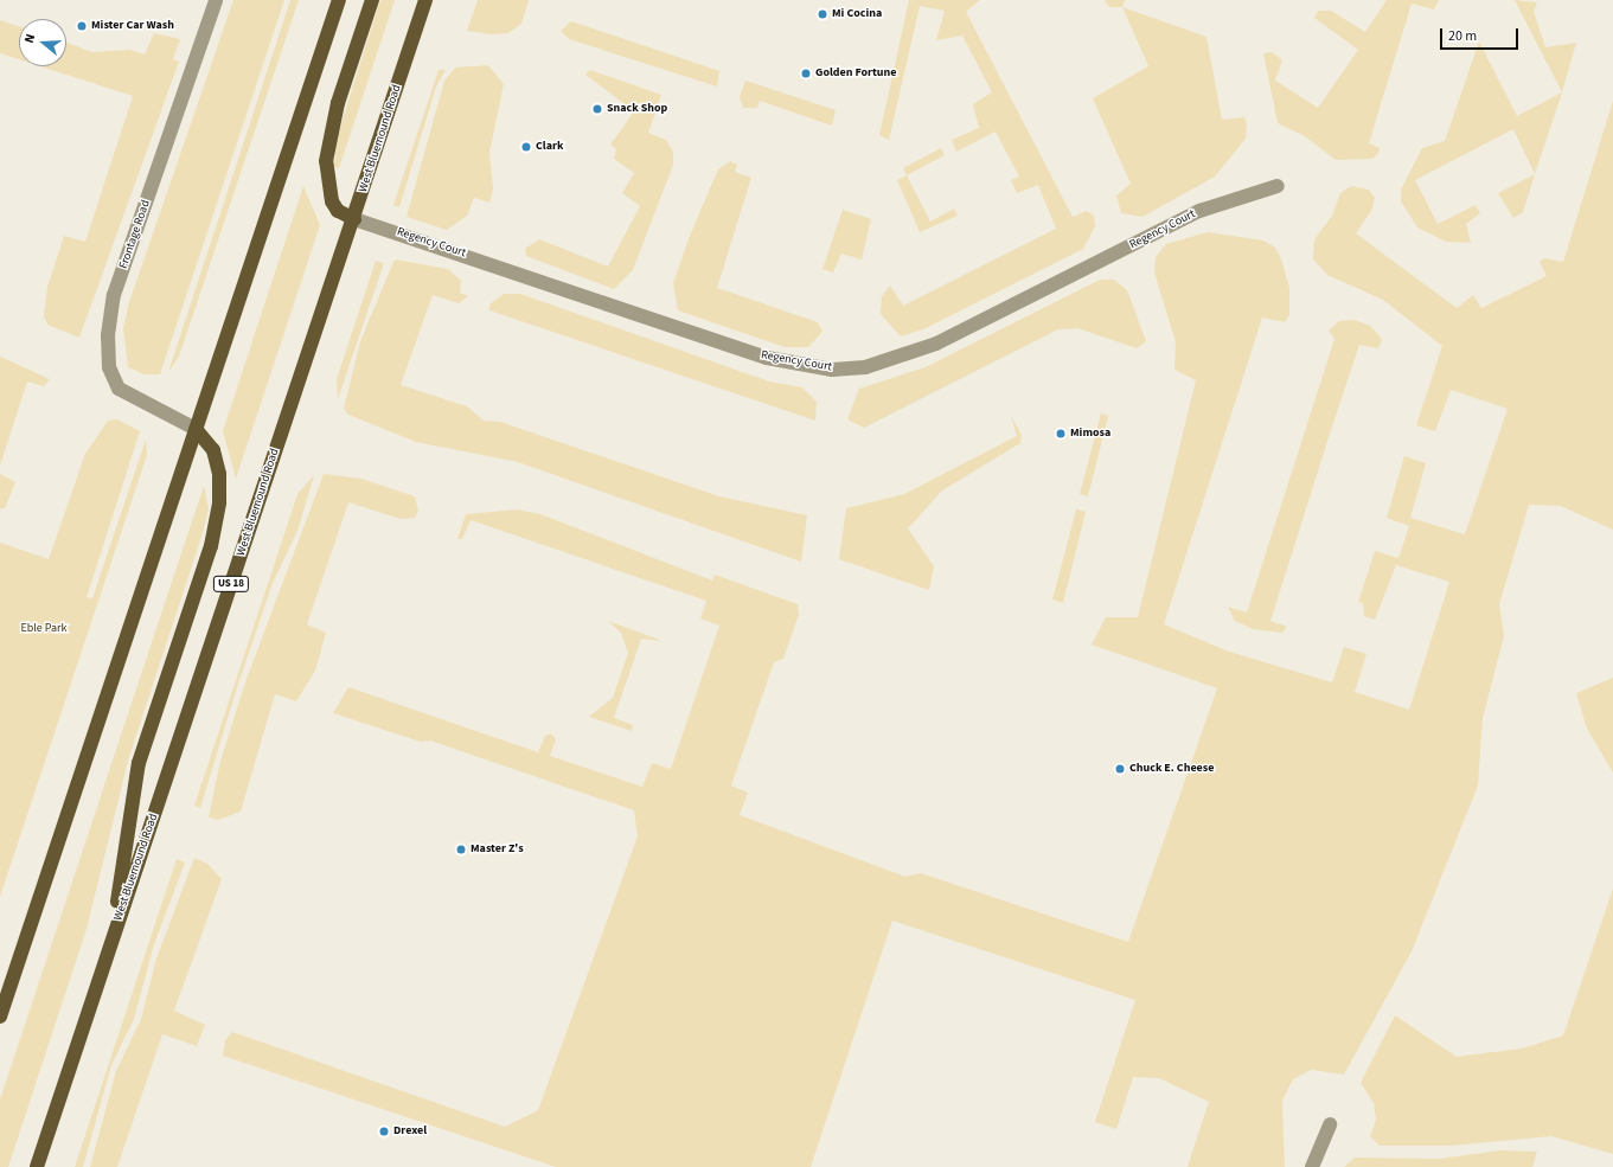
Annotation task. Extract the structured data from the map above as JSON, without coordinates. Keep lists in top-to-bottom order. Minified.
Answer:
{"streets":{"main road":["West Bluemound Road","US 18"],"street":["Regency Court","Frontage Road"]},"crossings":[["West Bluemound Road","Regency Court"]],"parks":["Eble Park"],"places":["Mi Cocina","Mister Car Wash","Golden Fortune","Snack Shop","Clark","Mimosa","Chuck E. Cheese","Master Z's","Drexel"],"scale_bar":"20 m","north":"left"}
